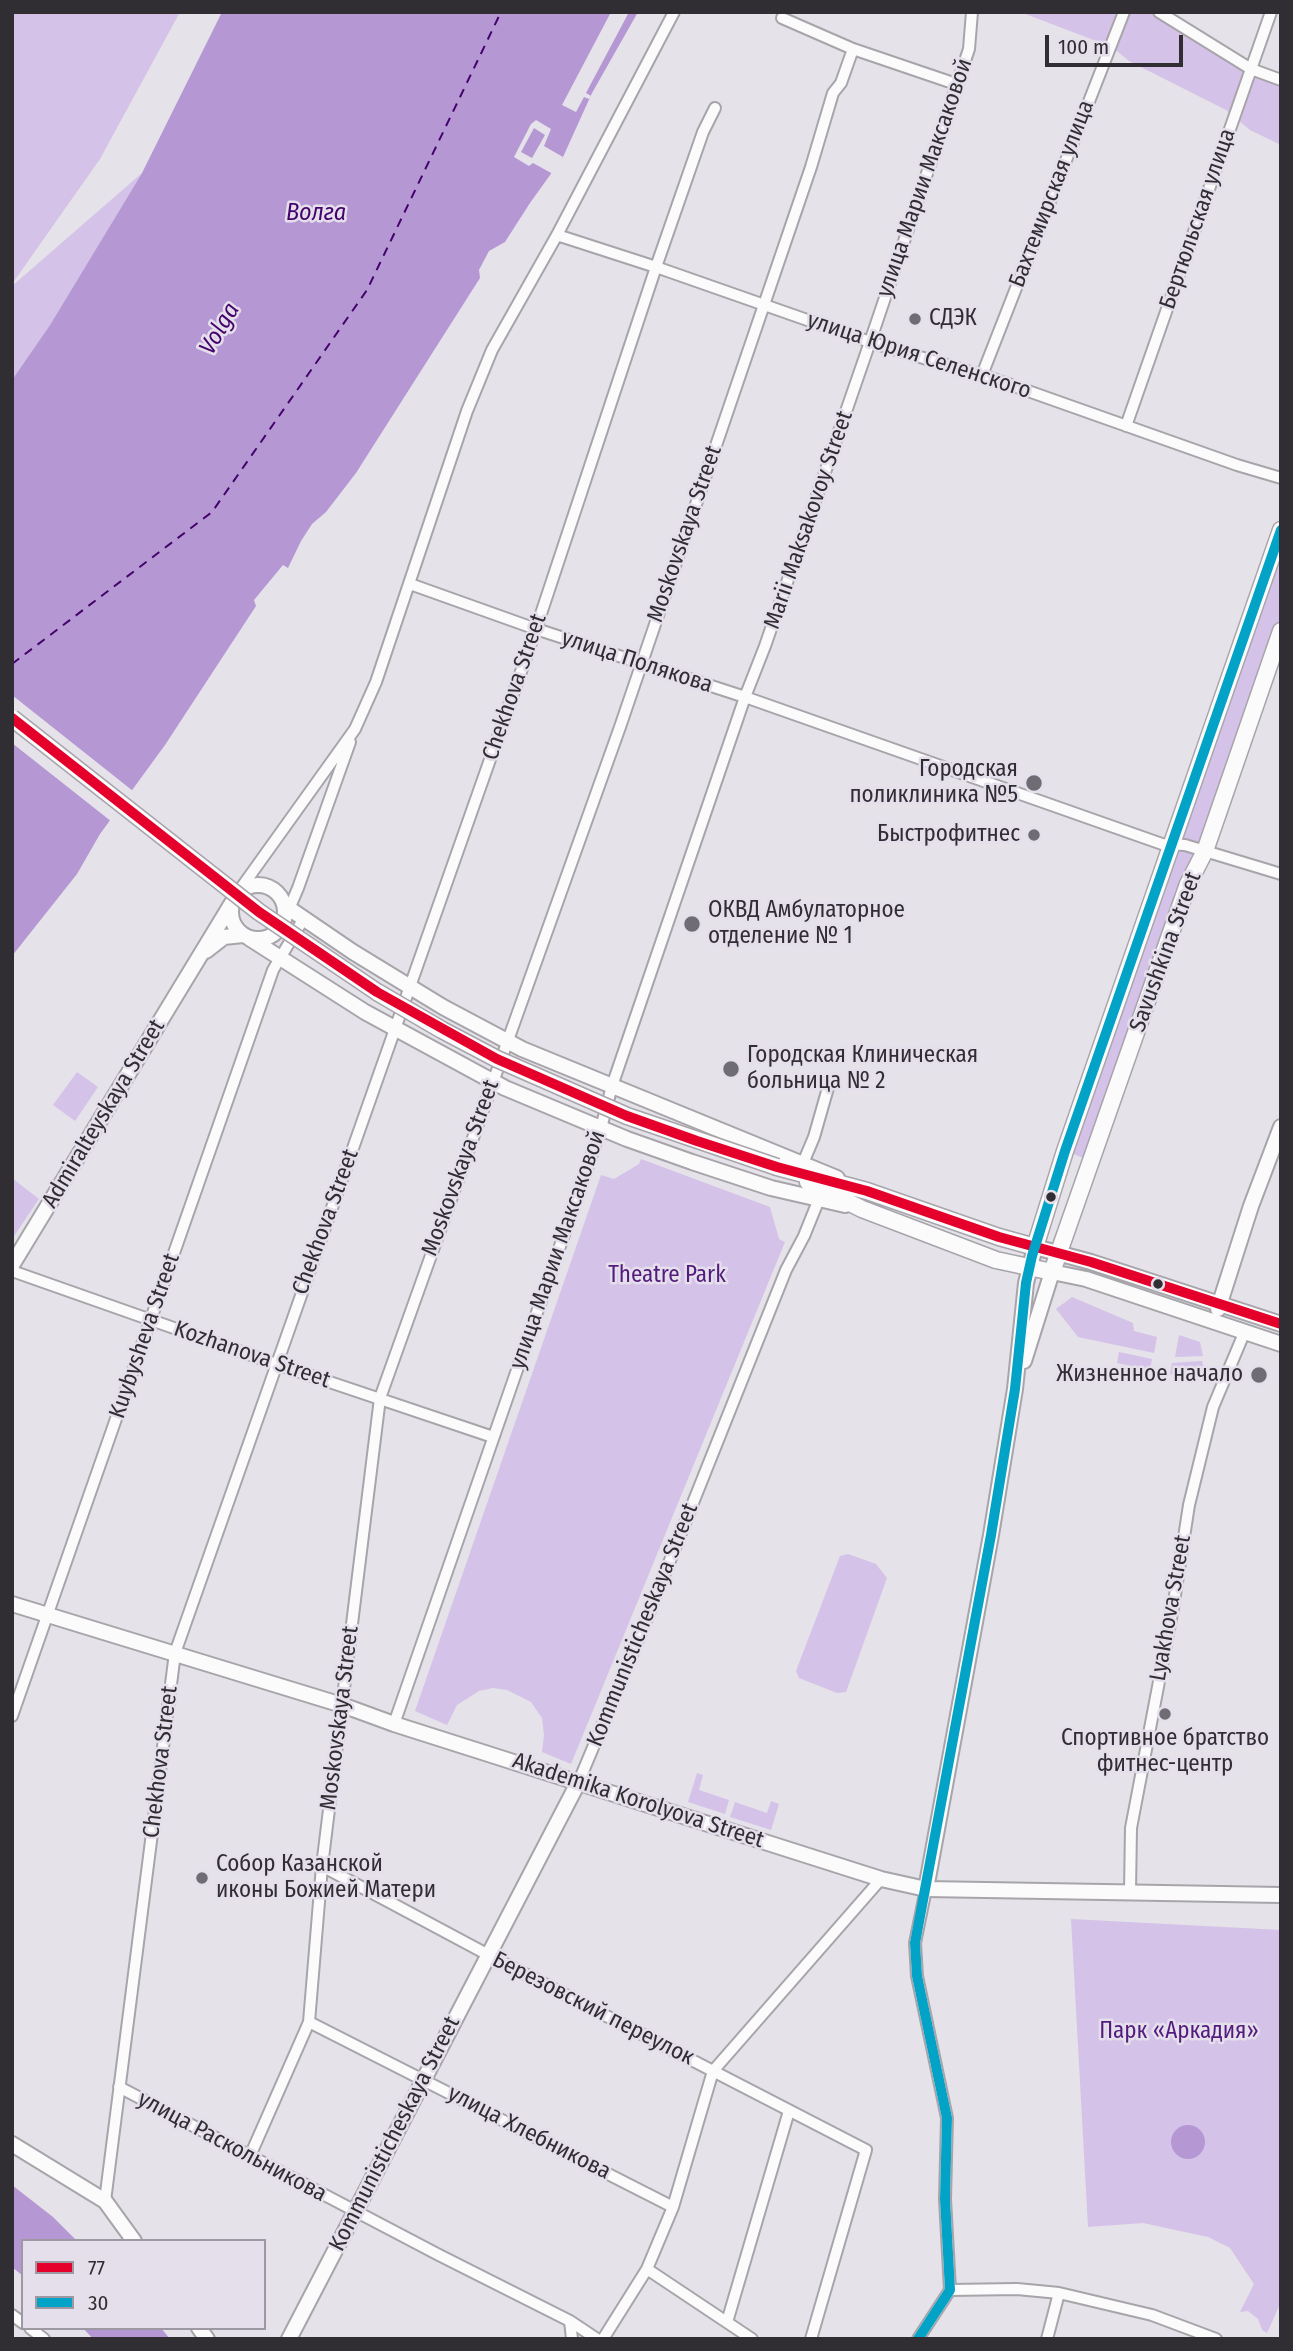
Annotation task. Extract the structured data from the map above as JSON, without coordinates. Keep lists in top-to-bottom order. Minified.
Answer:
{"streets":{"highway":["Savushkina Street"],"main road":["Admiralteyskaya Street","Kommunisticheskaya Street","Akademika Korolyova Street"],"street":["улица Марии Максаковой","Бахтемирская улица","Бертюльская улица","улица Юрия Селенского","Marii Maksakovoy Street","Moskovskaya Street","улица Полякова","Chekhova Street","Kuybysheva Street","Kozhanova Street","Lyakhova Street","Березовский переулок","улица Хлебникова","улица Раскольникова"]},"crossings":[["улица Марии Максаковой","улица Юрия Селенского"],["улица Марии Максаковой","Marii Maksakovoy Street"],["улица Марии Максаковой","улица Полякова"],["улица Марии Максаковой","Kozhanova Street"],["улица Марии Максаковой","Akademika Korolyova Street"],["Бахтемирская улица","улица Юрия Селенского"],["Бертюльская улица","улица Юрия Селенского"],["улица Юрия Селенского","Marii Maksakovoy Street"],["улица Юрия Селенского","Moskovskaya Street"],["улица Юрия Селенского","Chekhova Street"],["Marii Maksakovoy Street","улица Полякова"],["Moskovskaya Street","улица Полякова"],["Moskovskaya Street","Kozhanova Street"],["Moskovskaya Street","Akademika Korolyova Street"],["Moskovskaya Street","Березовский переулок"],["Moskovskaya Street","улица Хлебникова"],["Moskovskaya Street","улица Раскольникова"],["улица Полякова","Chekhova Street"],["улица Полякова","Savushkina Street"],["Chekhova Street","Kozhanova Street"],["Chekhova Street","Akademika Korolyova Street"],["Chekhova Street","улица Раскольникова"],["Kuybysheva Street","Kozhanova Street"],["Kuybysheva Street","Akademika Korolyova Street"],["Lyakhova Street","Akademika Korolyova Street"],["Kommunisticheskaya Street","Akademika Korolyova Street"],["Kommunisticheskaya Street","Березовский переулок"],["Kommunisticheskaya Street","улица Хлебникова"],["Kommunisticheskaya Street","улица Раскольникова"]],"water":["Волга","Volga"],"parks":["Theatre Park","Парк «Аркадия»"],"places":["СДЭК","Городская поликлиника №5","Быстрофитнес","ОКВД Амбулаторное отделение № 1","Городская Клиническая больница № 2","Жизненное начало","Спортивное братство фитнес-центр","Собор Казанской иконы Божией Матери"],"lines":["transit line 30","transit line 77"],"legend":["77","30"],"scale_bar":"100 m"}
